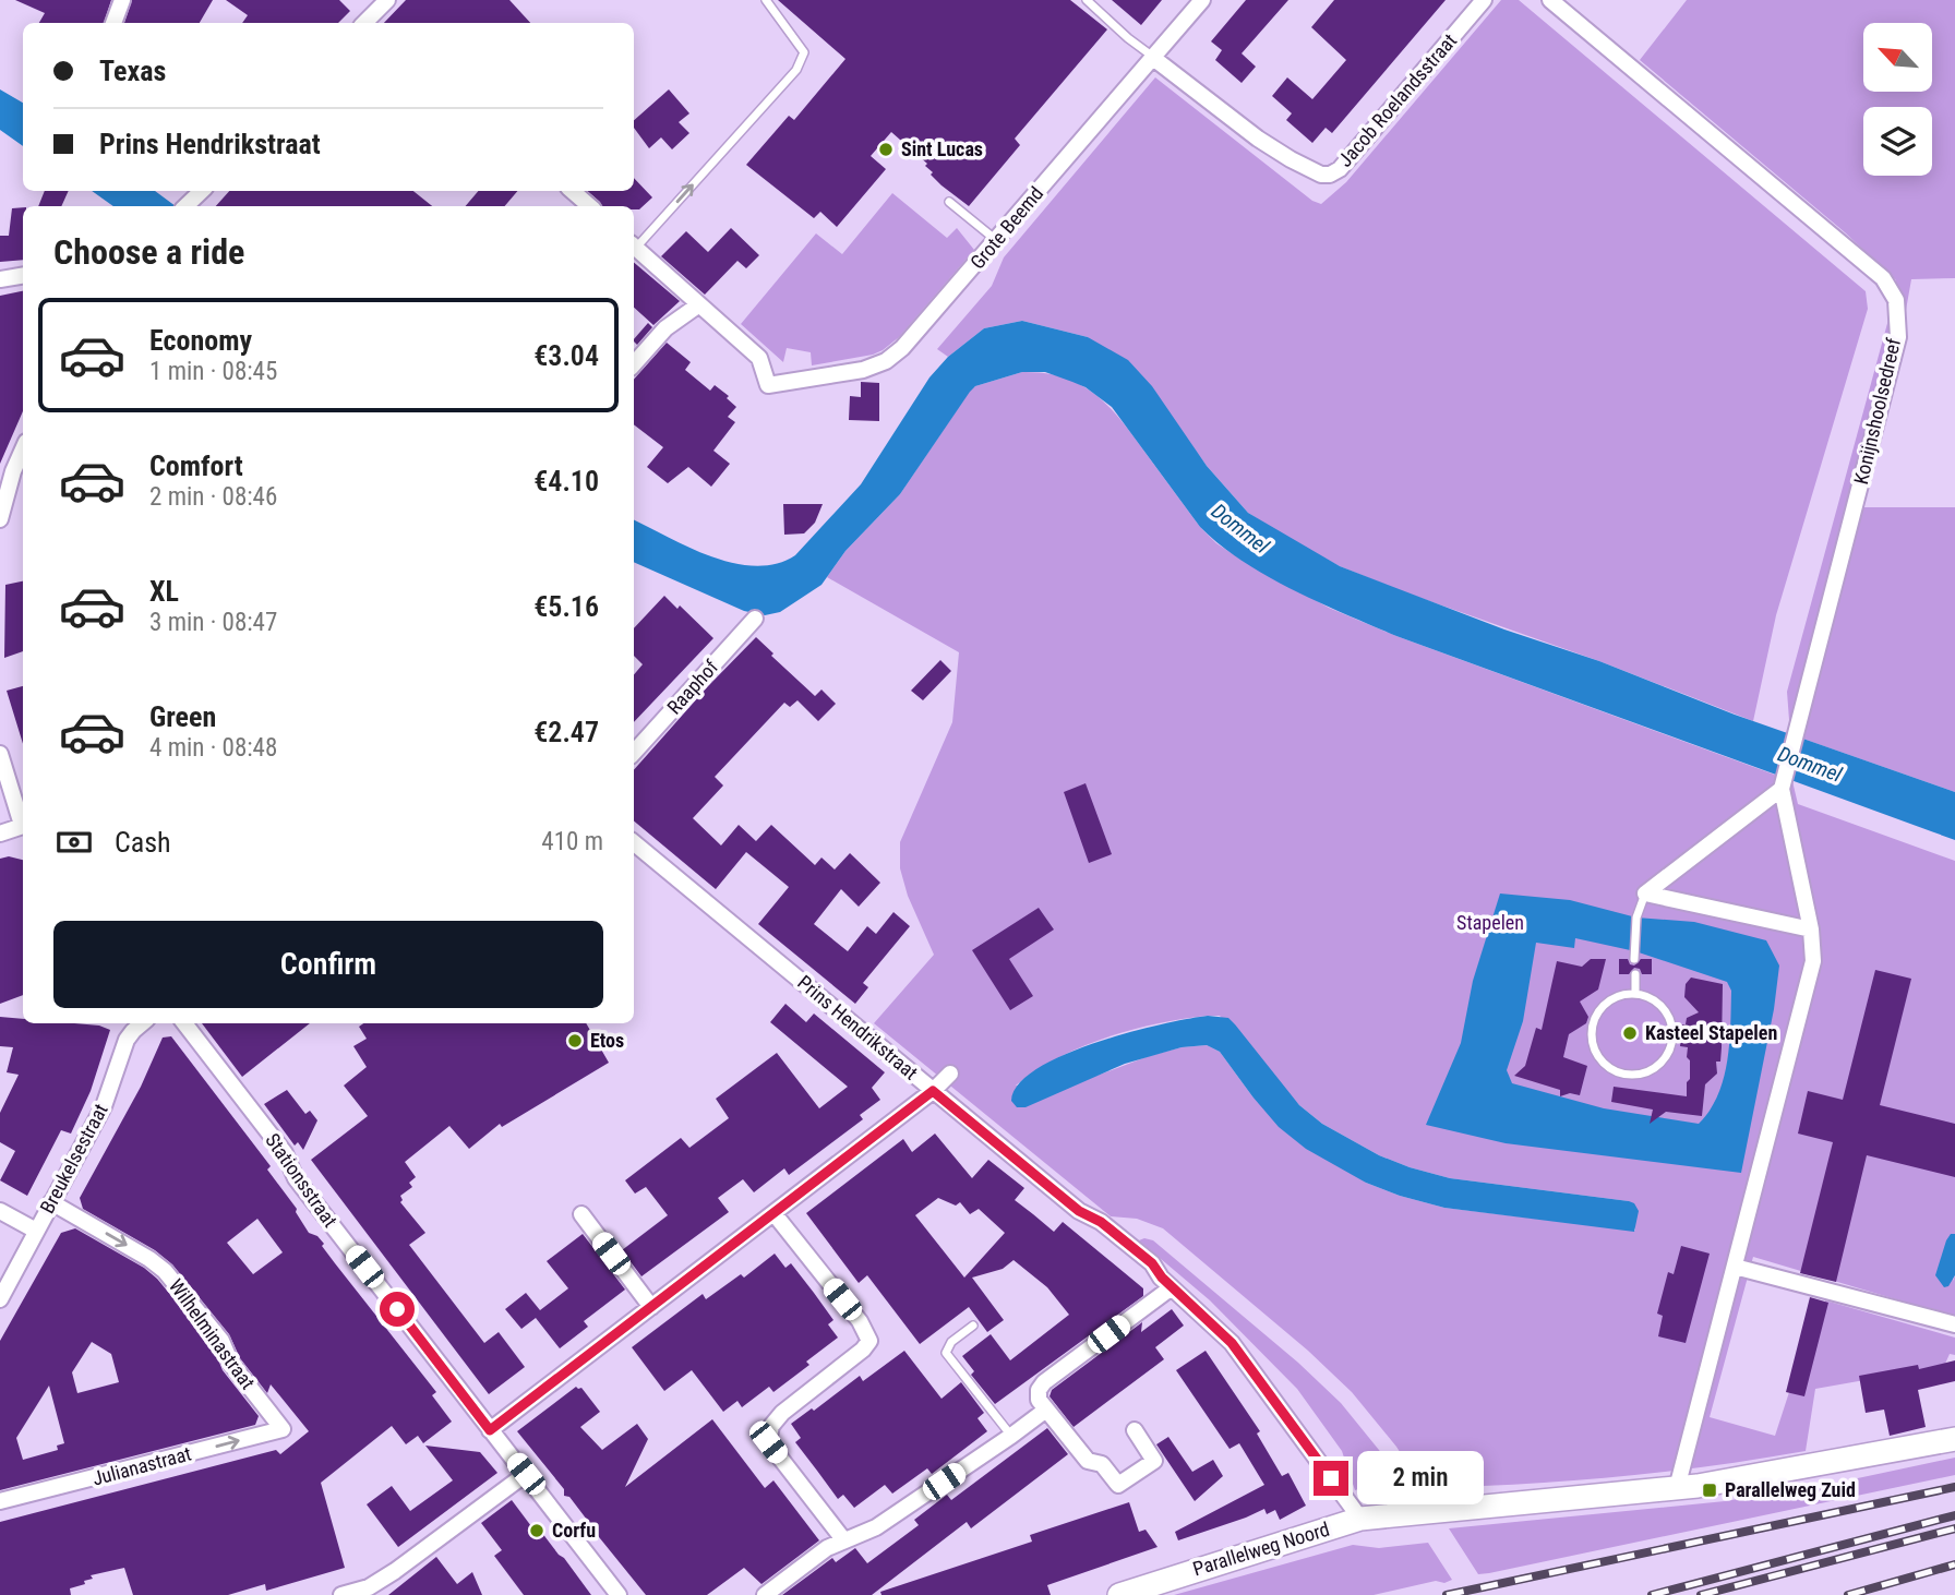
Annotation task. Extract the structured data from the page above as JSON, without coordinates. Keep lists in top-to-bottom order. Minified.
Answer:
{"streets":{"street":["Jacob Roelandsstraat","Grote Beemd","Konijnshoolsedreef","Raaphof","Prins Hendrikstraat","Breukelsestraat","Stationsstraat","Wilhelminastraat","Julianastraat","Parallelweg Noord"]},"crossings":[["Jacob Roelandsstraat","Grote Beemd"],["Prins Hendrikstraat","Parallelweg Noord"],["Breukelsestraat","Wilhelminastraat"],["Wilhelminastraat","Julianastraat"]],"one_way":["Wilhelminastraat","Julianastraat"],"water":["Dommel"],"parks":["Stapelen"],"places":{"other":["Sint Lucas","Kasteel Stapelen","Etos","Corfu"],"transit":["Parallelweg Zuid"]},"north":"top left","page":{"banner":["Texas","Prins Hendrikstraat"],"heading":"Choose a ride","list":[{"name":"Economy","note":"1 min · 08:45","value":"€3.04"},{"name":"Comfort","note":"2 min · 08:46","value":"€4.10"},{"name":"XL","note":"3 min · 08:47","value":"€5.16"},{"name":"Green","note":"4 min · 08:48","value":"€2.47"}],"pay":["Cash","410 m"],"buttons":"Confirm","bubble":"2 min"}}
